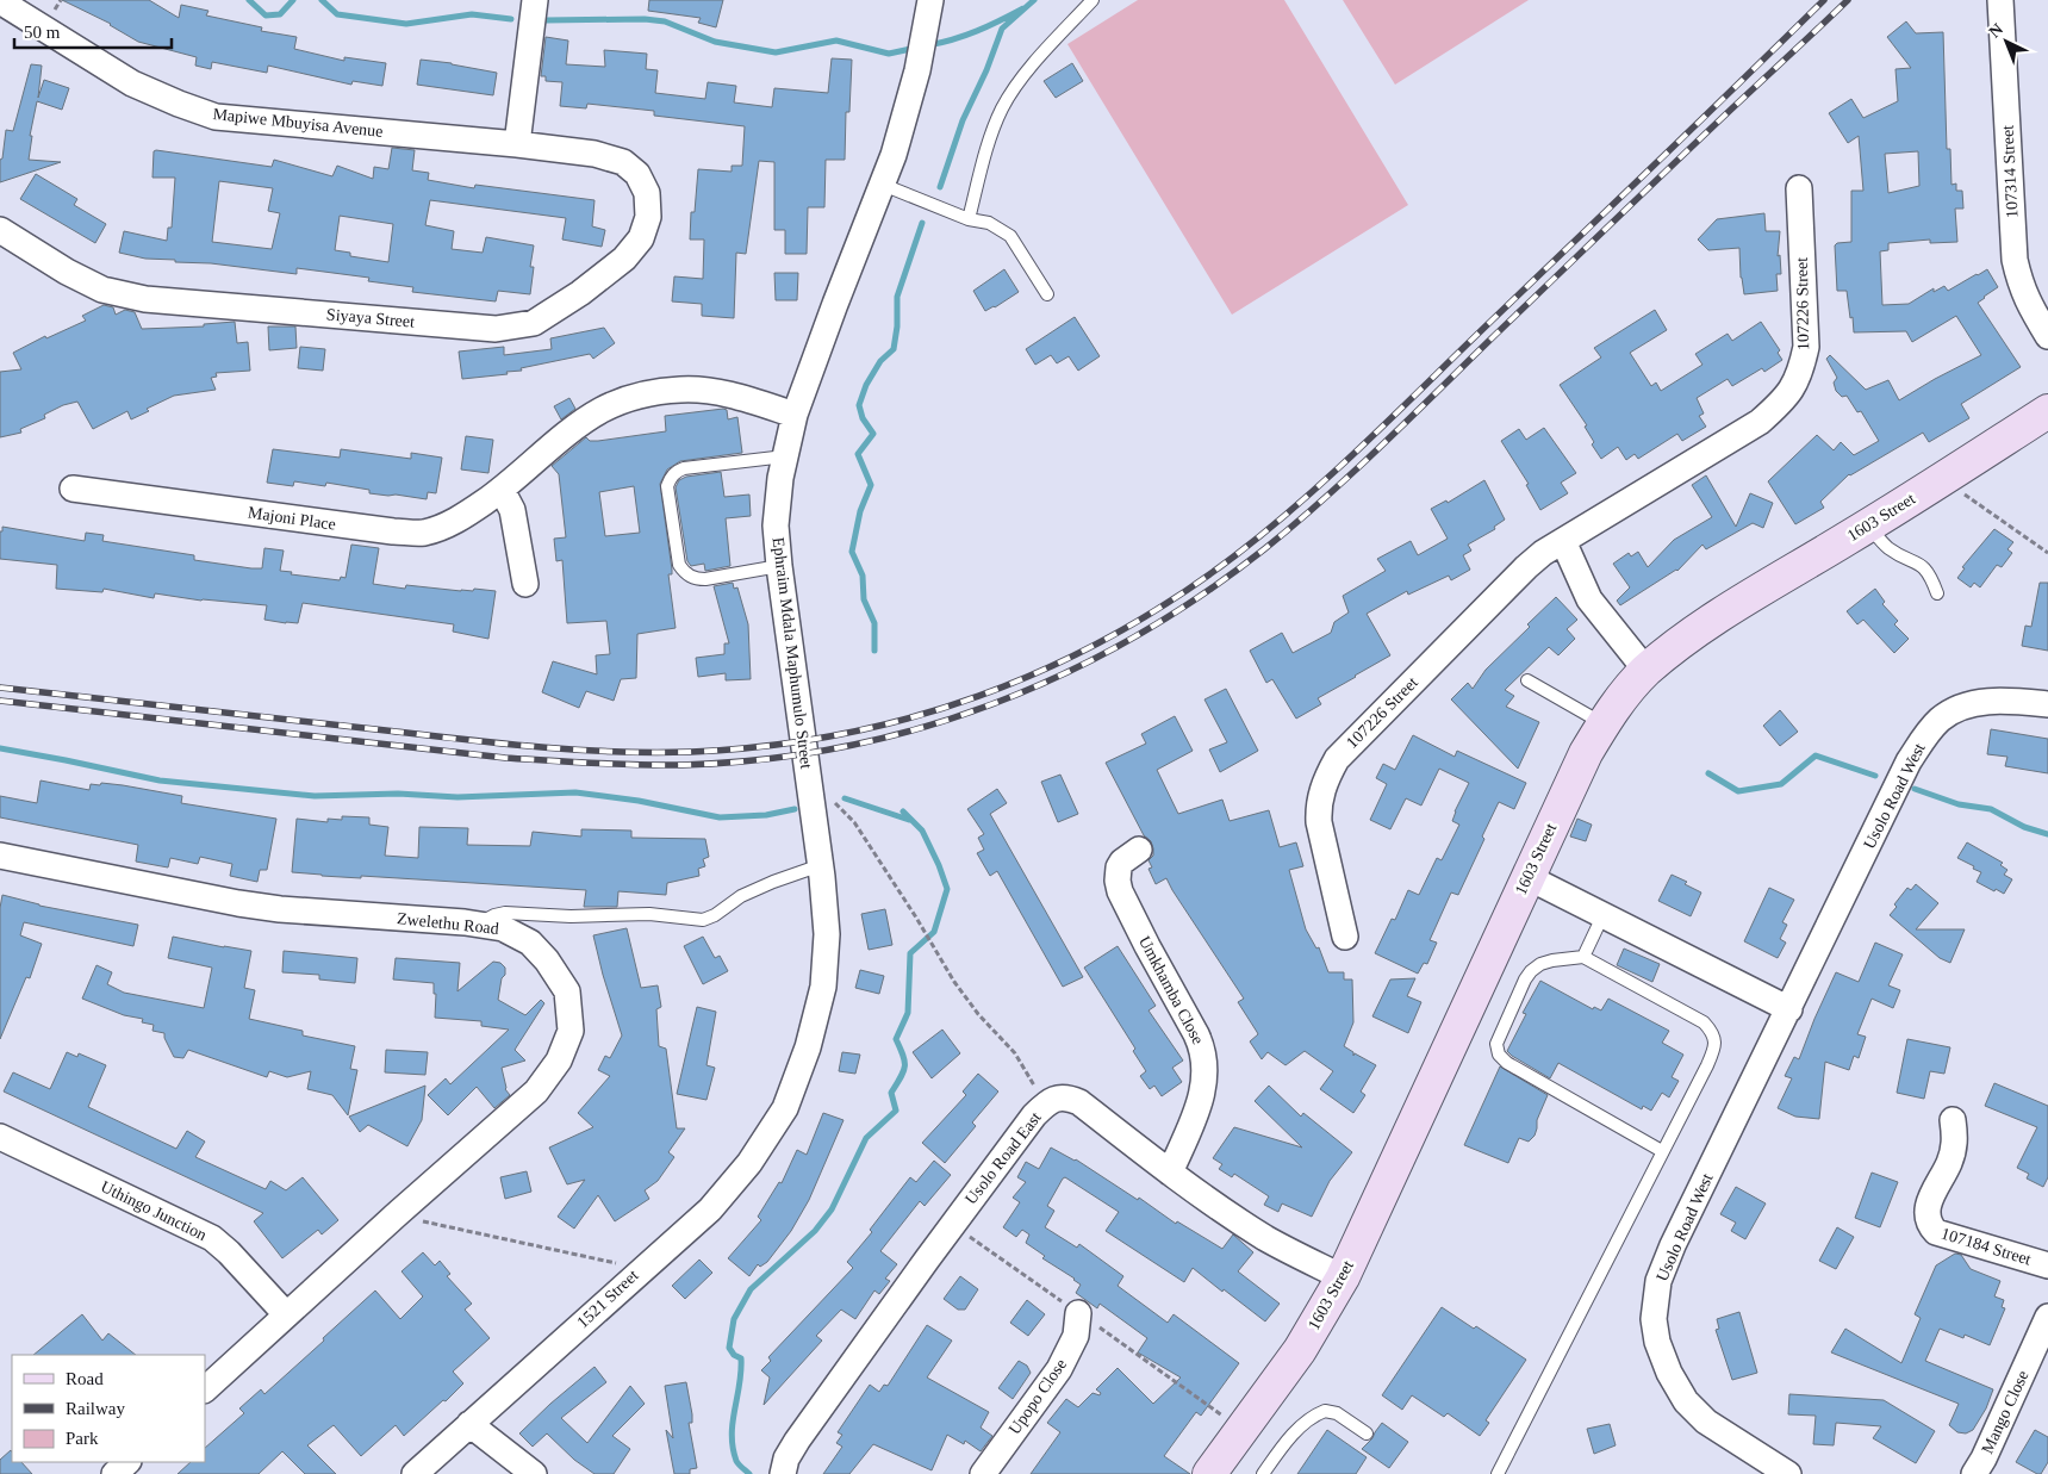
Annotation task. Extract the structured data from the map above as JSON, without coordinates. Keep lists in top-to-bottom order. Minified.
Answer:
{"streets":{"street":["Mapiwe Mbuyisa Avenue","107314 Street","107226 Street","Siyaya Street","1603 Street","Majoni Place","Ephraim Mdala Maphumulo Street","Usolo Road West","Zwelethu Road","Umkhamba Close","Usolo Road East","Uthingo Junction","107184 Street","1521 Street","Upopo Close","Mango Close"]},"crossings":[["Mapiwe Mbuyisa Avenue","Siyaya Street"],["1603 Street","Usolo Road East"],["Majoni Place","Ephraim Mdala Maphumulo Street"],["Ephraim Mdala Maphumulo Street","1521 Street"],["Zwelethu Road","Uthingo Junction"],["Zwelethu Road","1521 Street"],["Umkhamba Close","Usolo Road East"]],"legend":["Road","Railway","Park"],"scale_bar":"50 m","north":"top left"}
